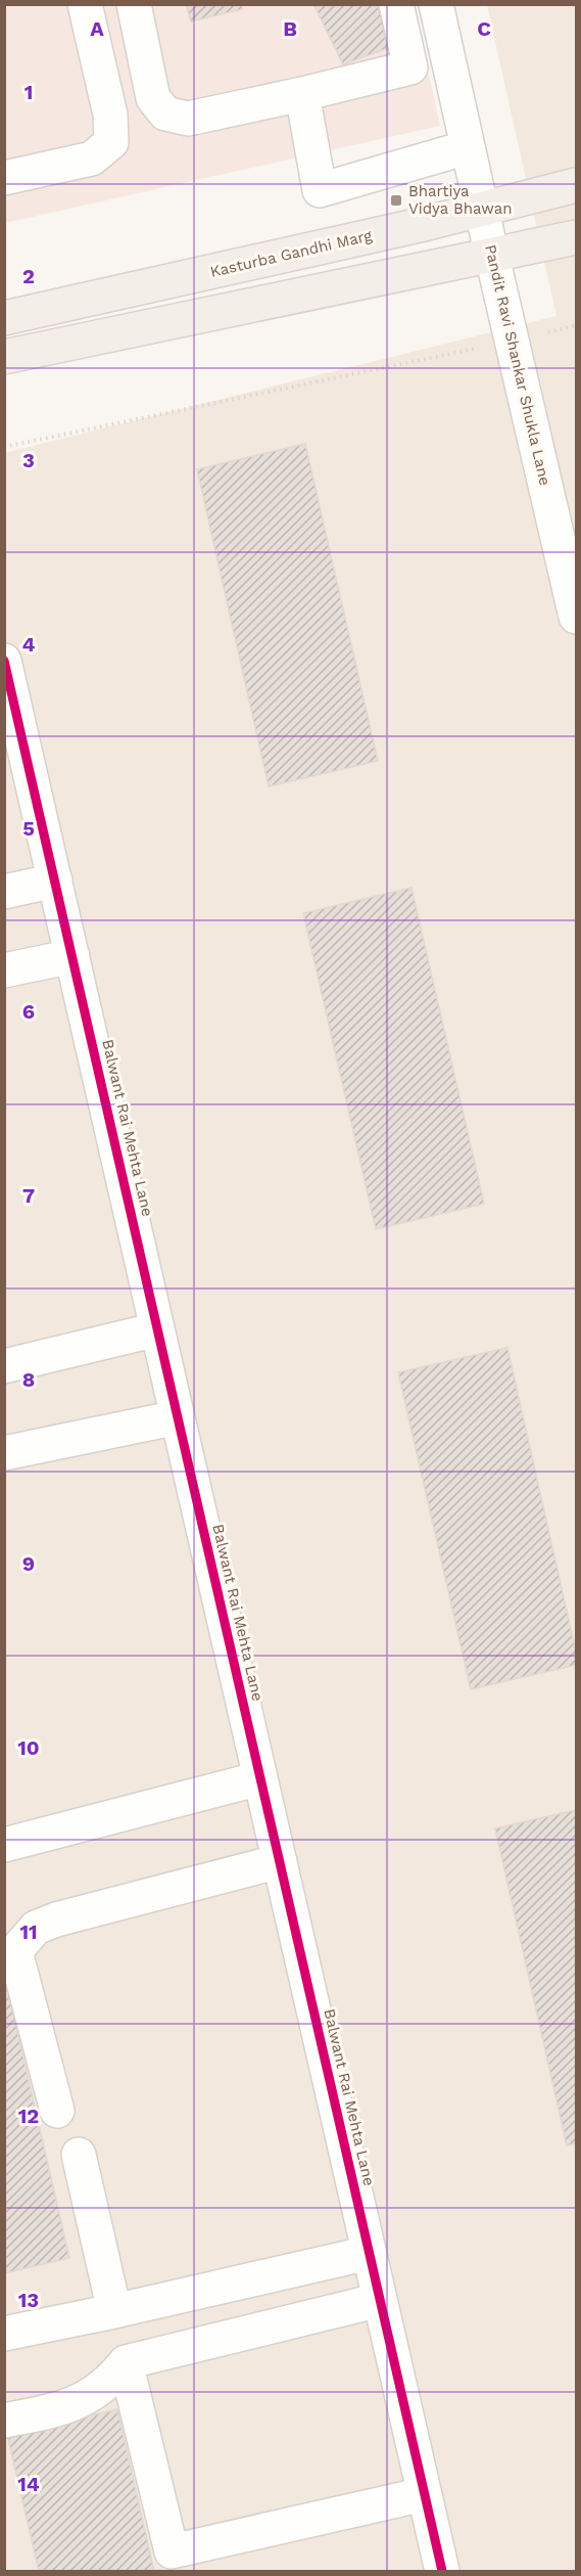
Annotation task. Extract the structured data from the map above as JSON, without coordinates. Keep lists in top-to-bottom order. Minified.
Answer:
{"streets":{"main road":["Kasturba Gandhi Marg"],"street":["Pandit Ravi Shankar Shukla Lane","Balwant Rai Mehta Lane"]},"crossings":[["Kasturba Gandhi Marg","Pandit Ravi Shankar Shukla Lane"]],"places":{"transit":["Bhartiya Vidya Bhawan"]},"grid":{"columns":["A","B","C"],"rows":["1","2","3","4","5","6","7","8","9","10","11","12","13","14"]}}
